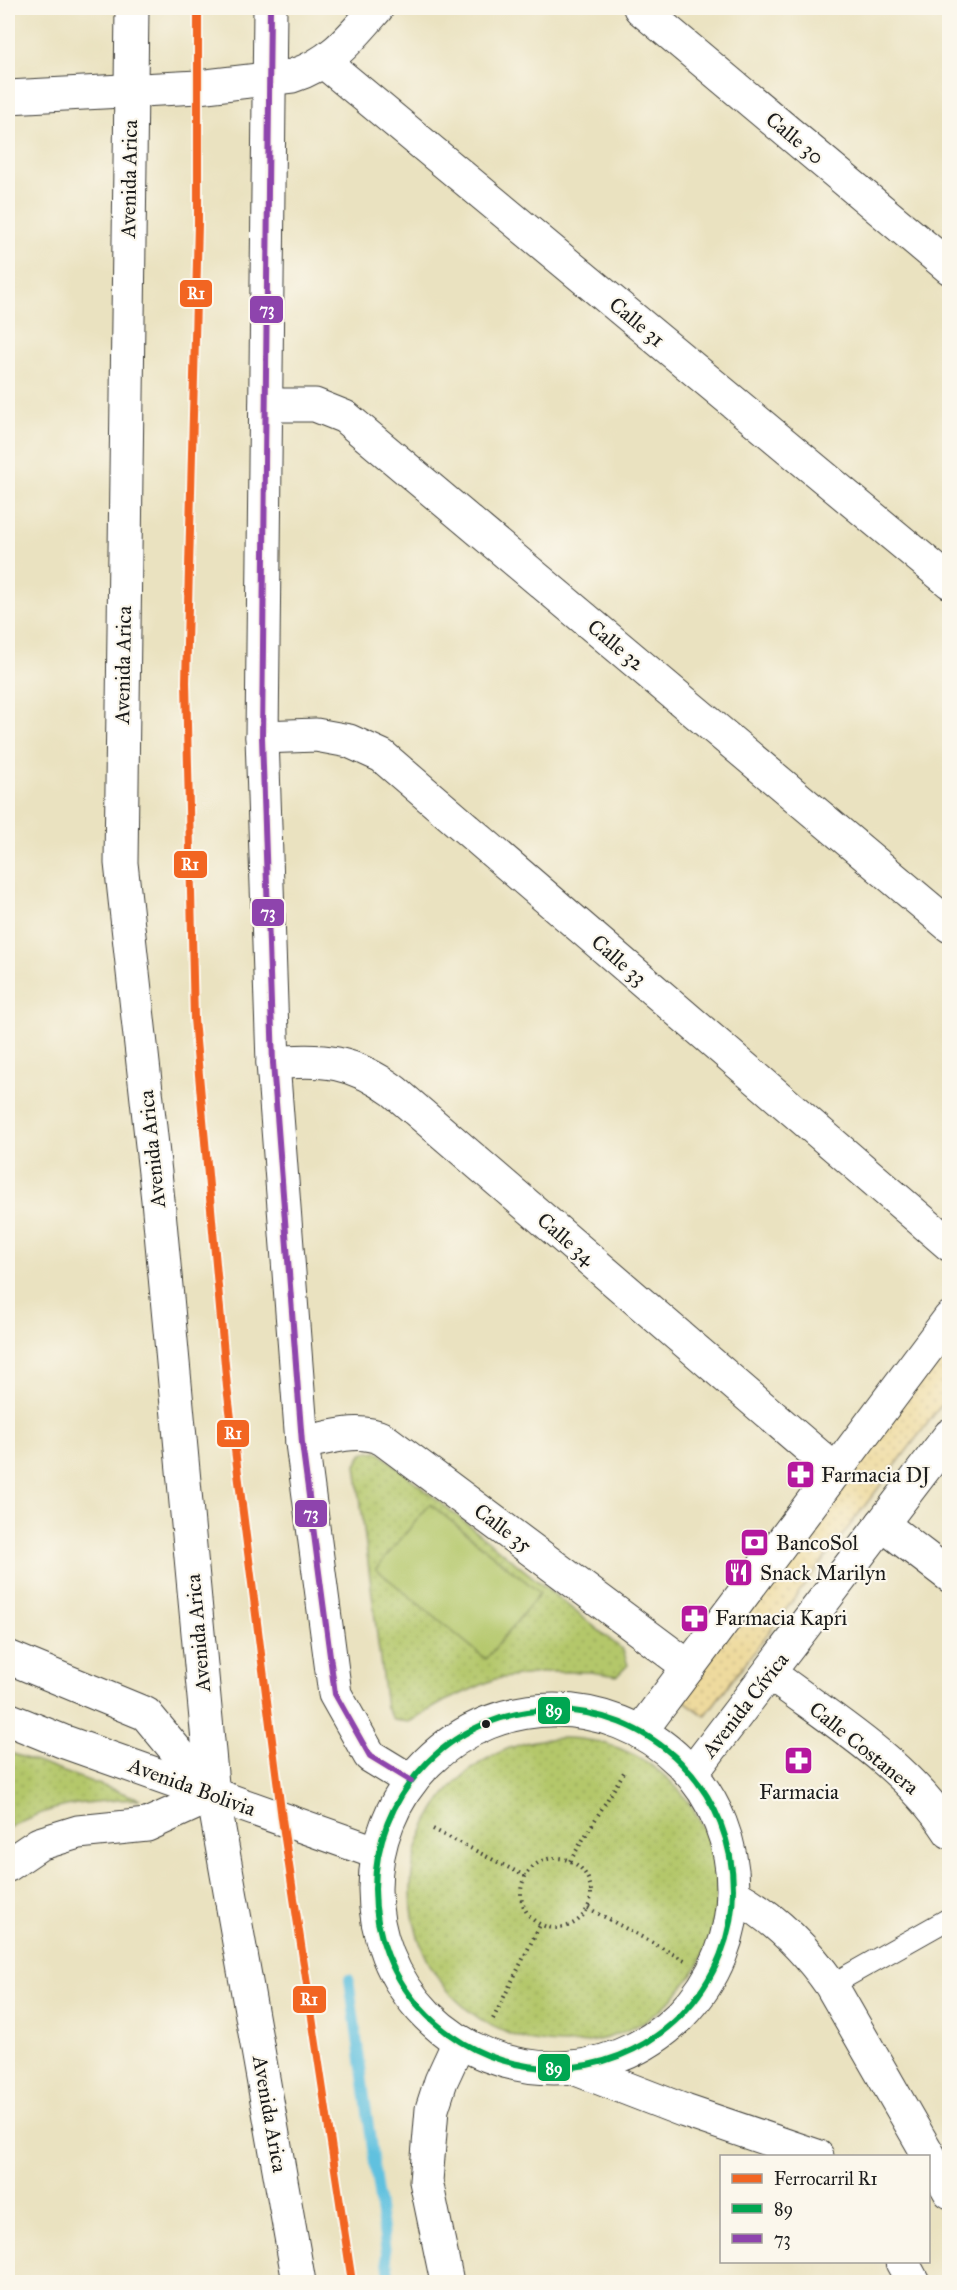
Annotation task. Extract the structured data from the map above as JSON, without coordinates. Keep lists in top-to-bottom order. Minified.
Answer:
{"streets":{"street":["Calle 30","Avenida Arica","Calle 31","Calle 32","Calle 33","Calle 34","Calle 35","Avenida Cívica","Calle Costanera","Avenida Bolivia"]},"crossings":[["Avenida Arica","Avenida Bolivia"],["Avenida Cívica","Calle Costanera"]],"places":{"pharmacy":["Farmacia DJ","Farmacia Kapri","Farmacia"],"bank":["BancoSol"],"restaurant":["Snack Marilyn"]},"lines":["rail line R1","transit line 73","transit line 89"],"legend":["Ferrocarril R1","89","73"]}
